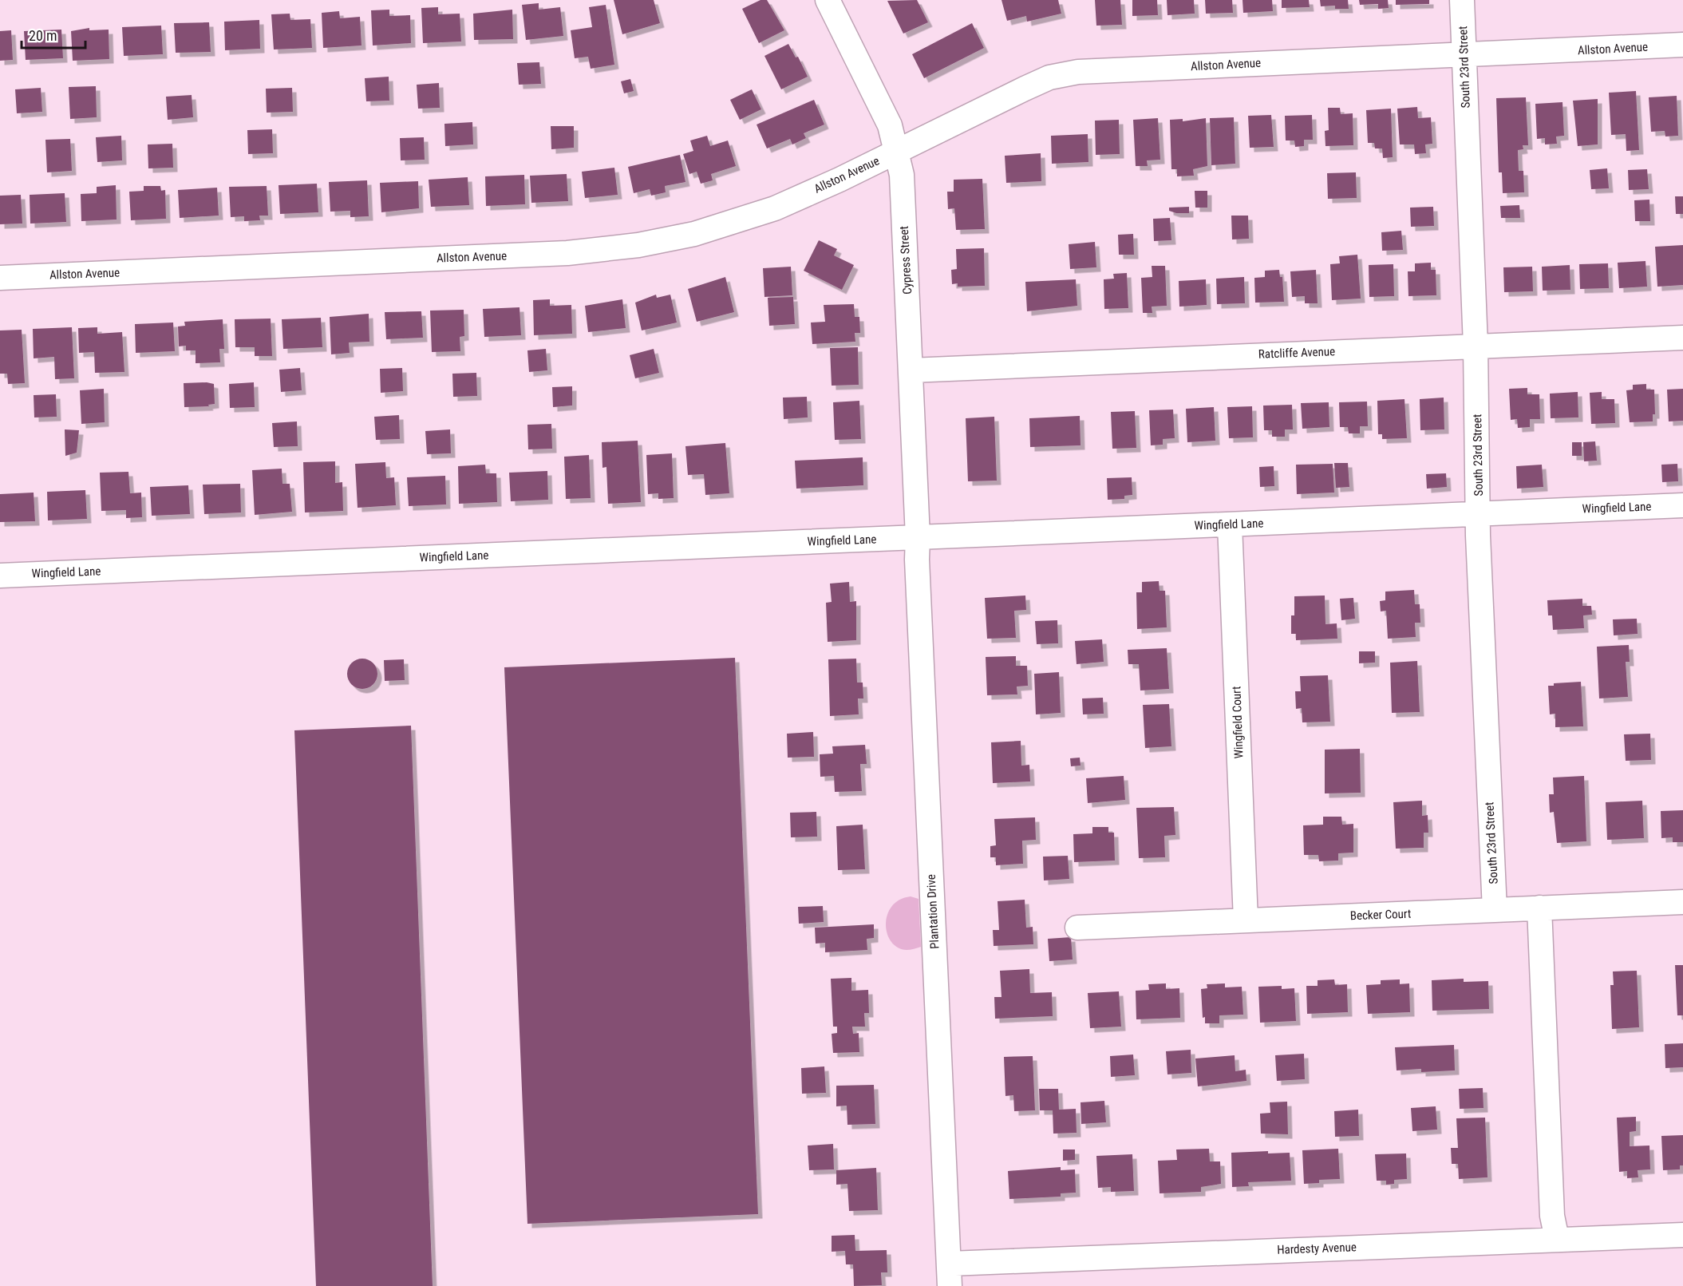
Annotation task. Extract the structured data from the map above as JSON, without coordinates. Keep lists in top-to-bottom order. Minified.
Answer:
{"streets":{"street":["Allston Avenue","South 23rd Street","Cypress Street","Ratcliffe Avenue","Wingfield Lane","Wingfield Court","Plantation Drive","Becker Court","Hardesty Avenue"]},"crossings":[["Allston Avenue","South 23rd Street"],["Allston Avenue","Cypress Street"],["South 23rd Street","Ratcliffe Avenue"],["South 23rd Street","Wingfield Lane"],["South 23rd Street","Becker Court"],["Cypress Street","Ratcliffe Avenue"],["Cypress Street","Wingfield Lane"],["Cypress Street","Plantation Drive"],["Wingfield Lane","Wingfield Court"],["Wingfield Lane","Plantation Drive"],["Wingfield Court","Becker Court"],["Plantation Drive","Hardesty Avenue"]],"scale_bar":"20 m"}
